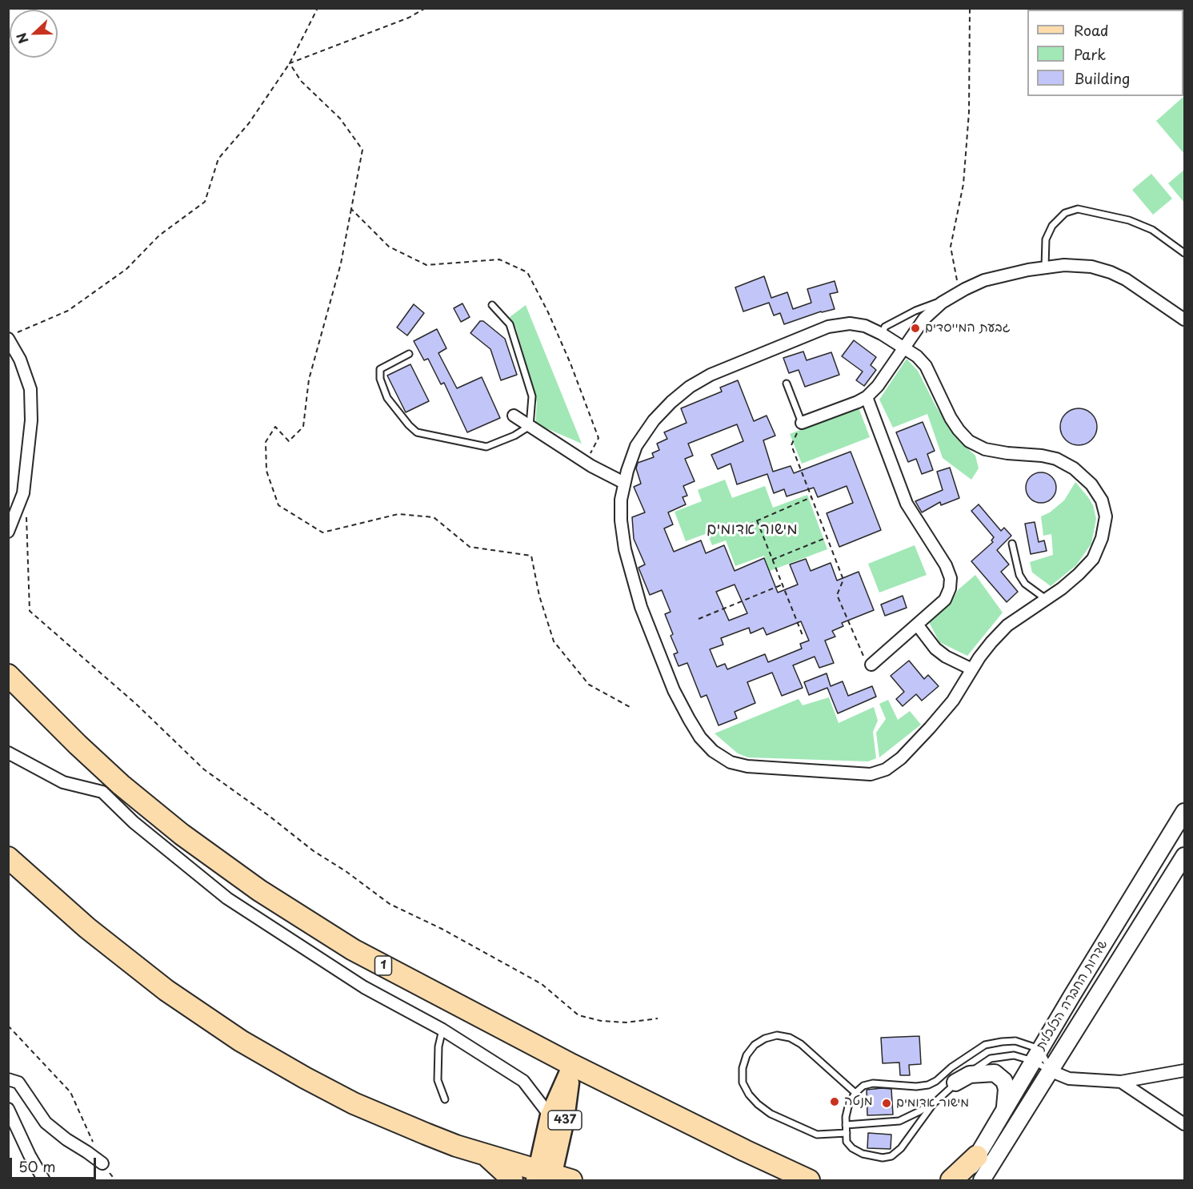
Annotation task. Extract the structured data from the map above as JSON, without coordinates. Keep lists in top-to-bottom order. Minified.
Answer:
{"streets":{"highway":["1"],"main road":["שדרות החברה הכלכלית","437"]},"crossings":[["1","437"]],"districts":["מישור אדומים"],"places":["גבעת המייסדים","מנטה","מישור אדומים"],"legend":["Road","Park","Building"],"scale_bar":"50 m","north":"left"}
